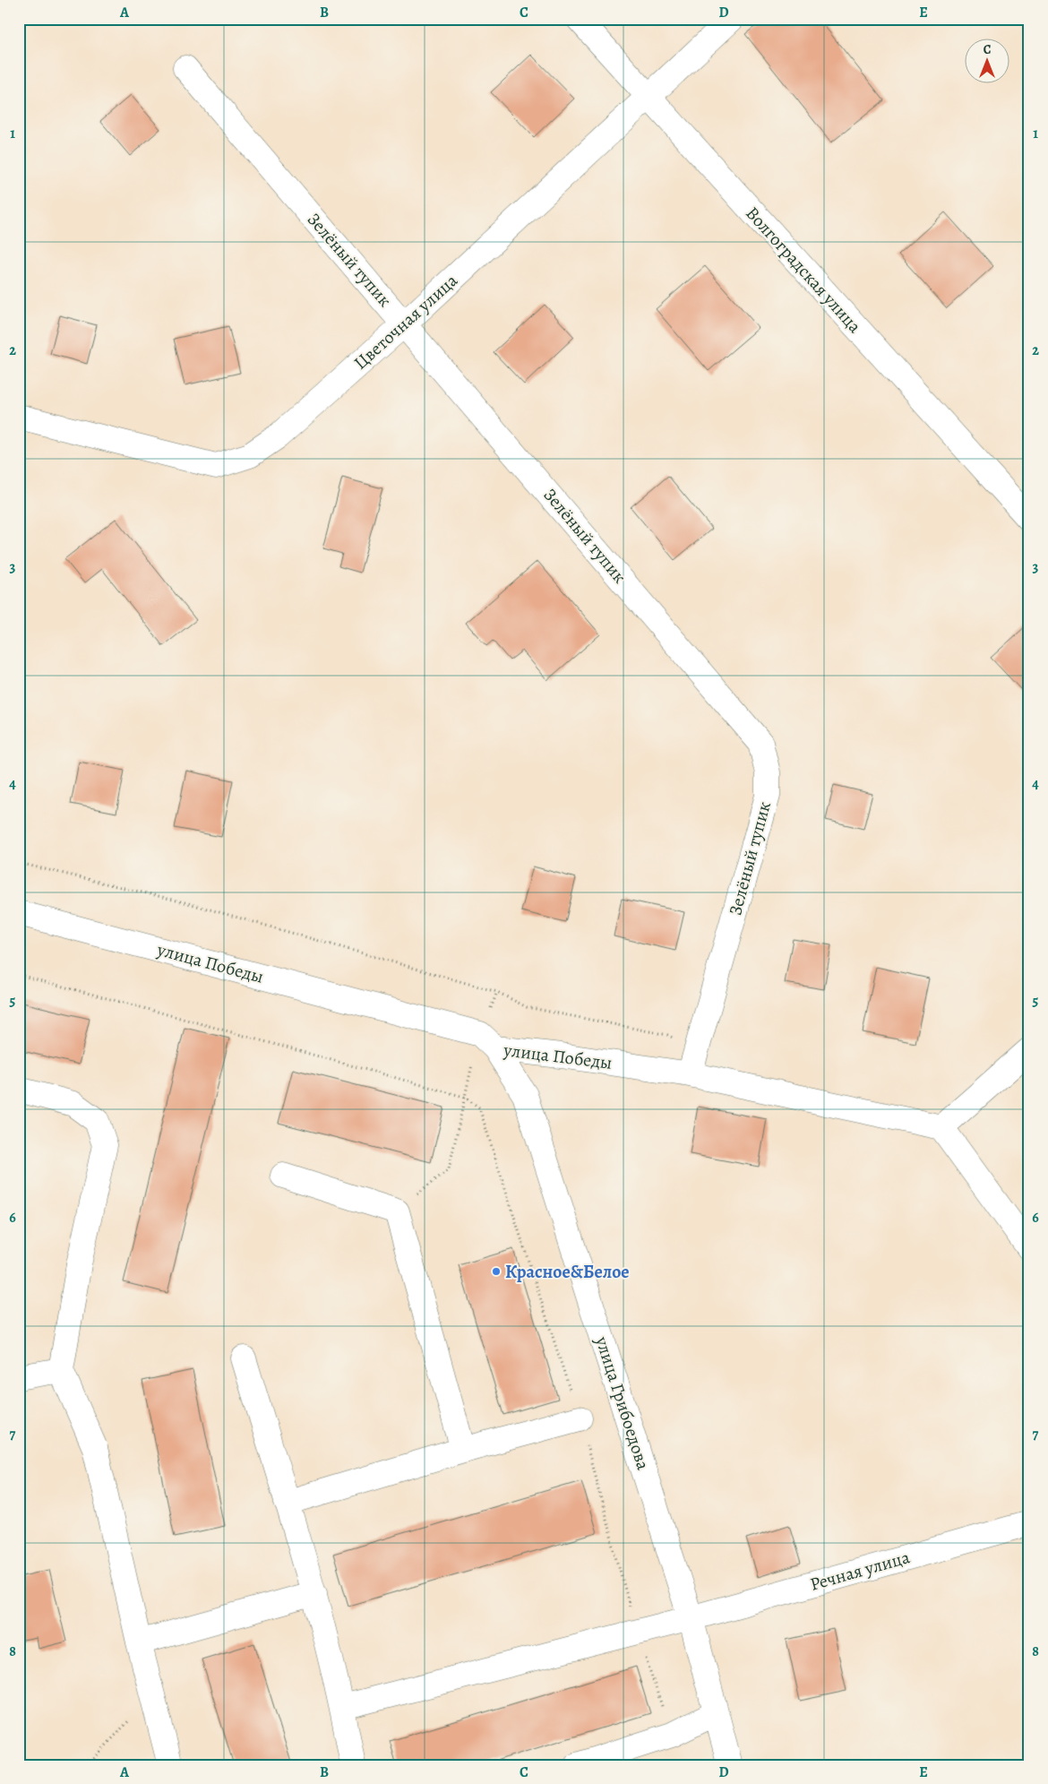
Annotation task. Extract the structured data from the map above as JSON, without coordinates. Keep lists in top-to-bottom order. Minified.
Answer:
{"streets":{"street":["Зелёный тупик","Волгоградская улица","Цветочная улица","улица Победы","улица Грибоедова","Речная улица"]},"crossings":[["Зелёный тупик","Цветочная улица"],["Зелёный тупик","улица Победы"],["Волгоградская улица","Цветочная улица"],["улица Победы","улица Грибоедова"],["улица Грибоедова","Речная улица"]],"places":["Красное&Белое"],"north":"top","grid":{"columns":["A","B","C","D","E"],"rows":["1","2","3","4","5","6","7","8"]}}
